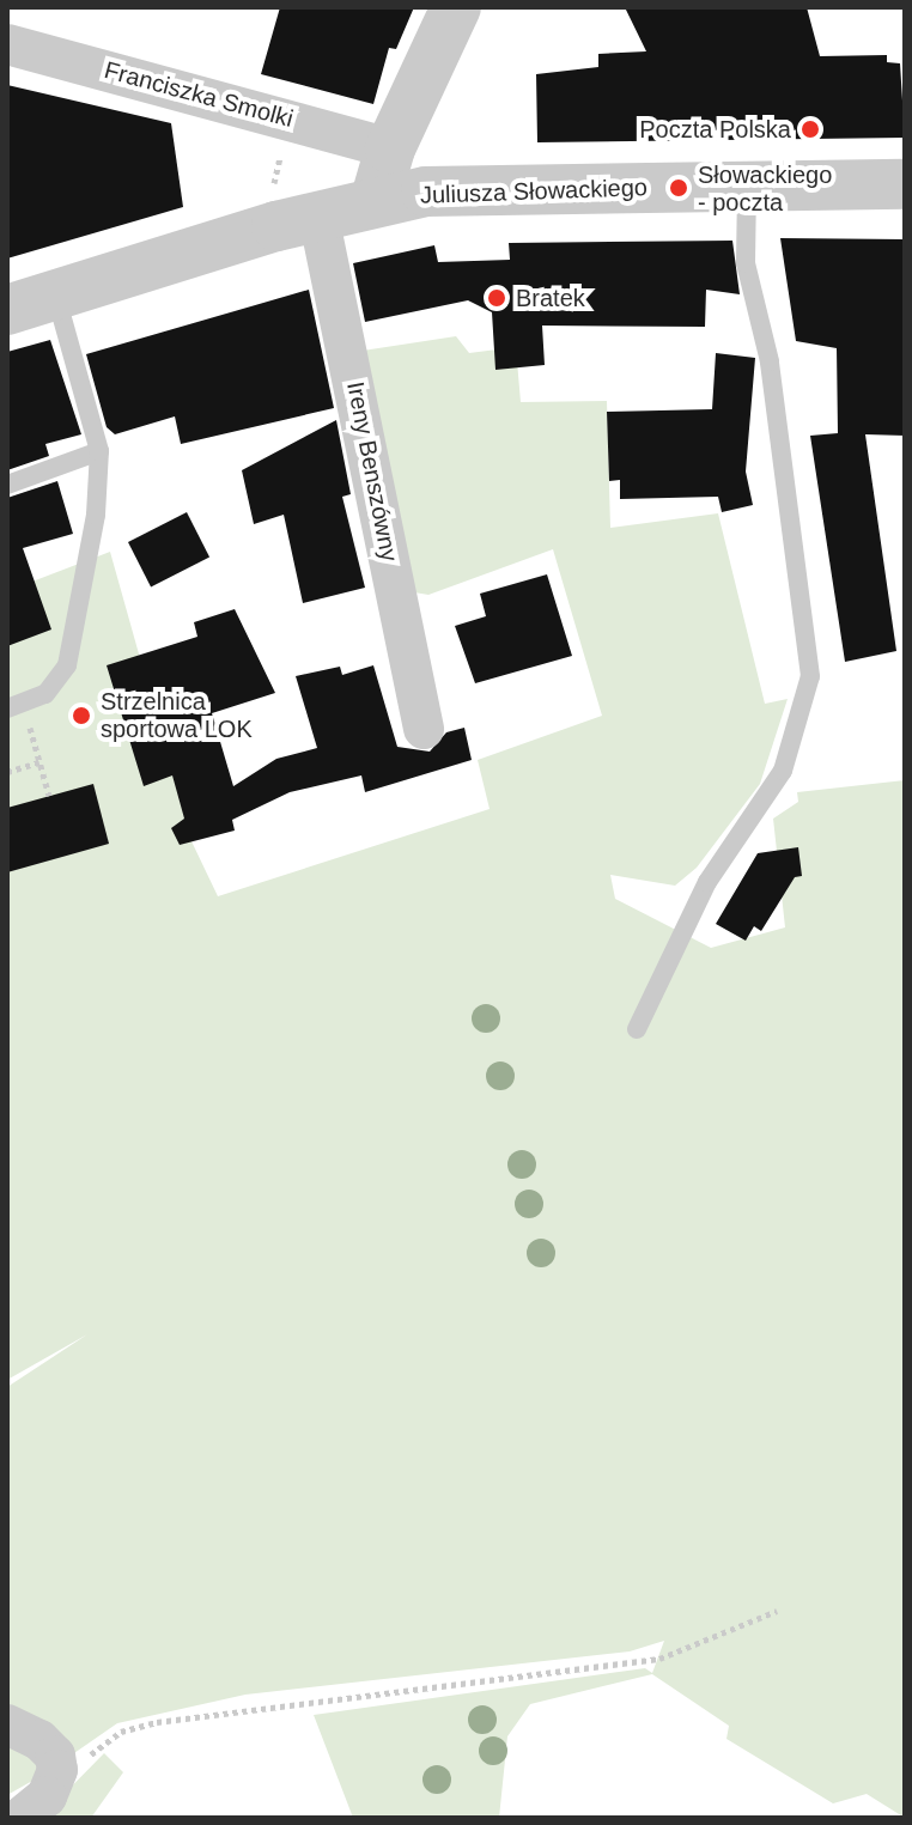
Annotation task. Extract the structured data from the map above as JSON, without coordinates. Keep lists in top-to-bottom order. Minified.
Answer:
{"streets":{"street":["Franciszka Smolki","Juliusza Słowackiego","Ireny Benszówny"]},"crossings":[["Juliusza Słowackiego","Ireny Benszówny"]],"places":["Poczta Polska","Słowackiego - poczta","Bratek","Strzelnica sportowa LOK"]}
